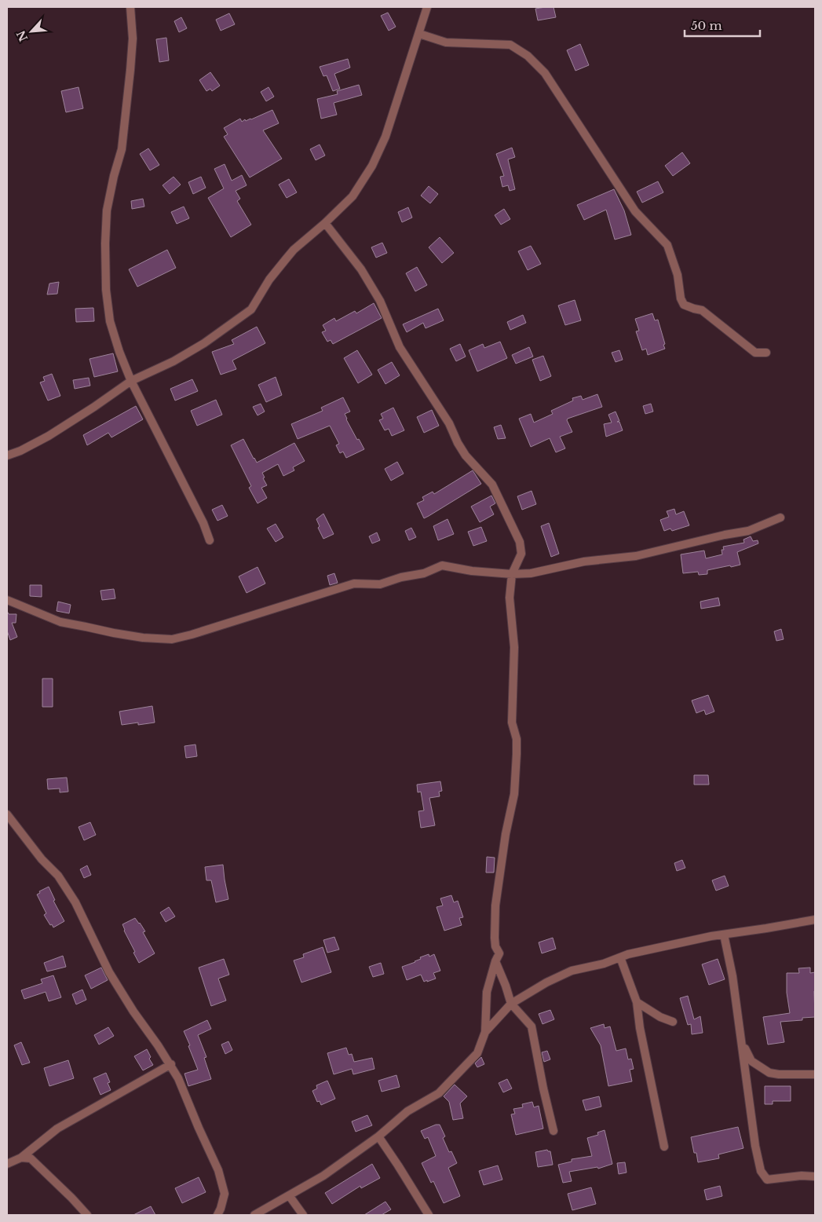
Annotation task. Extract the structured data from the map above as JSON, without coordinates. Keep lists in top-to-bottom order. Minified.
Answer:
{"scale_bar":"50 m","north":"bottom left"}
